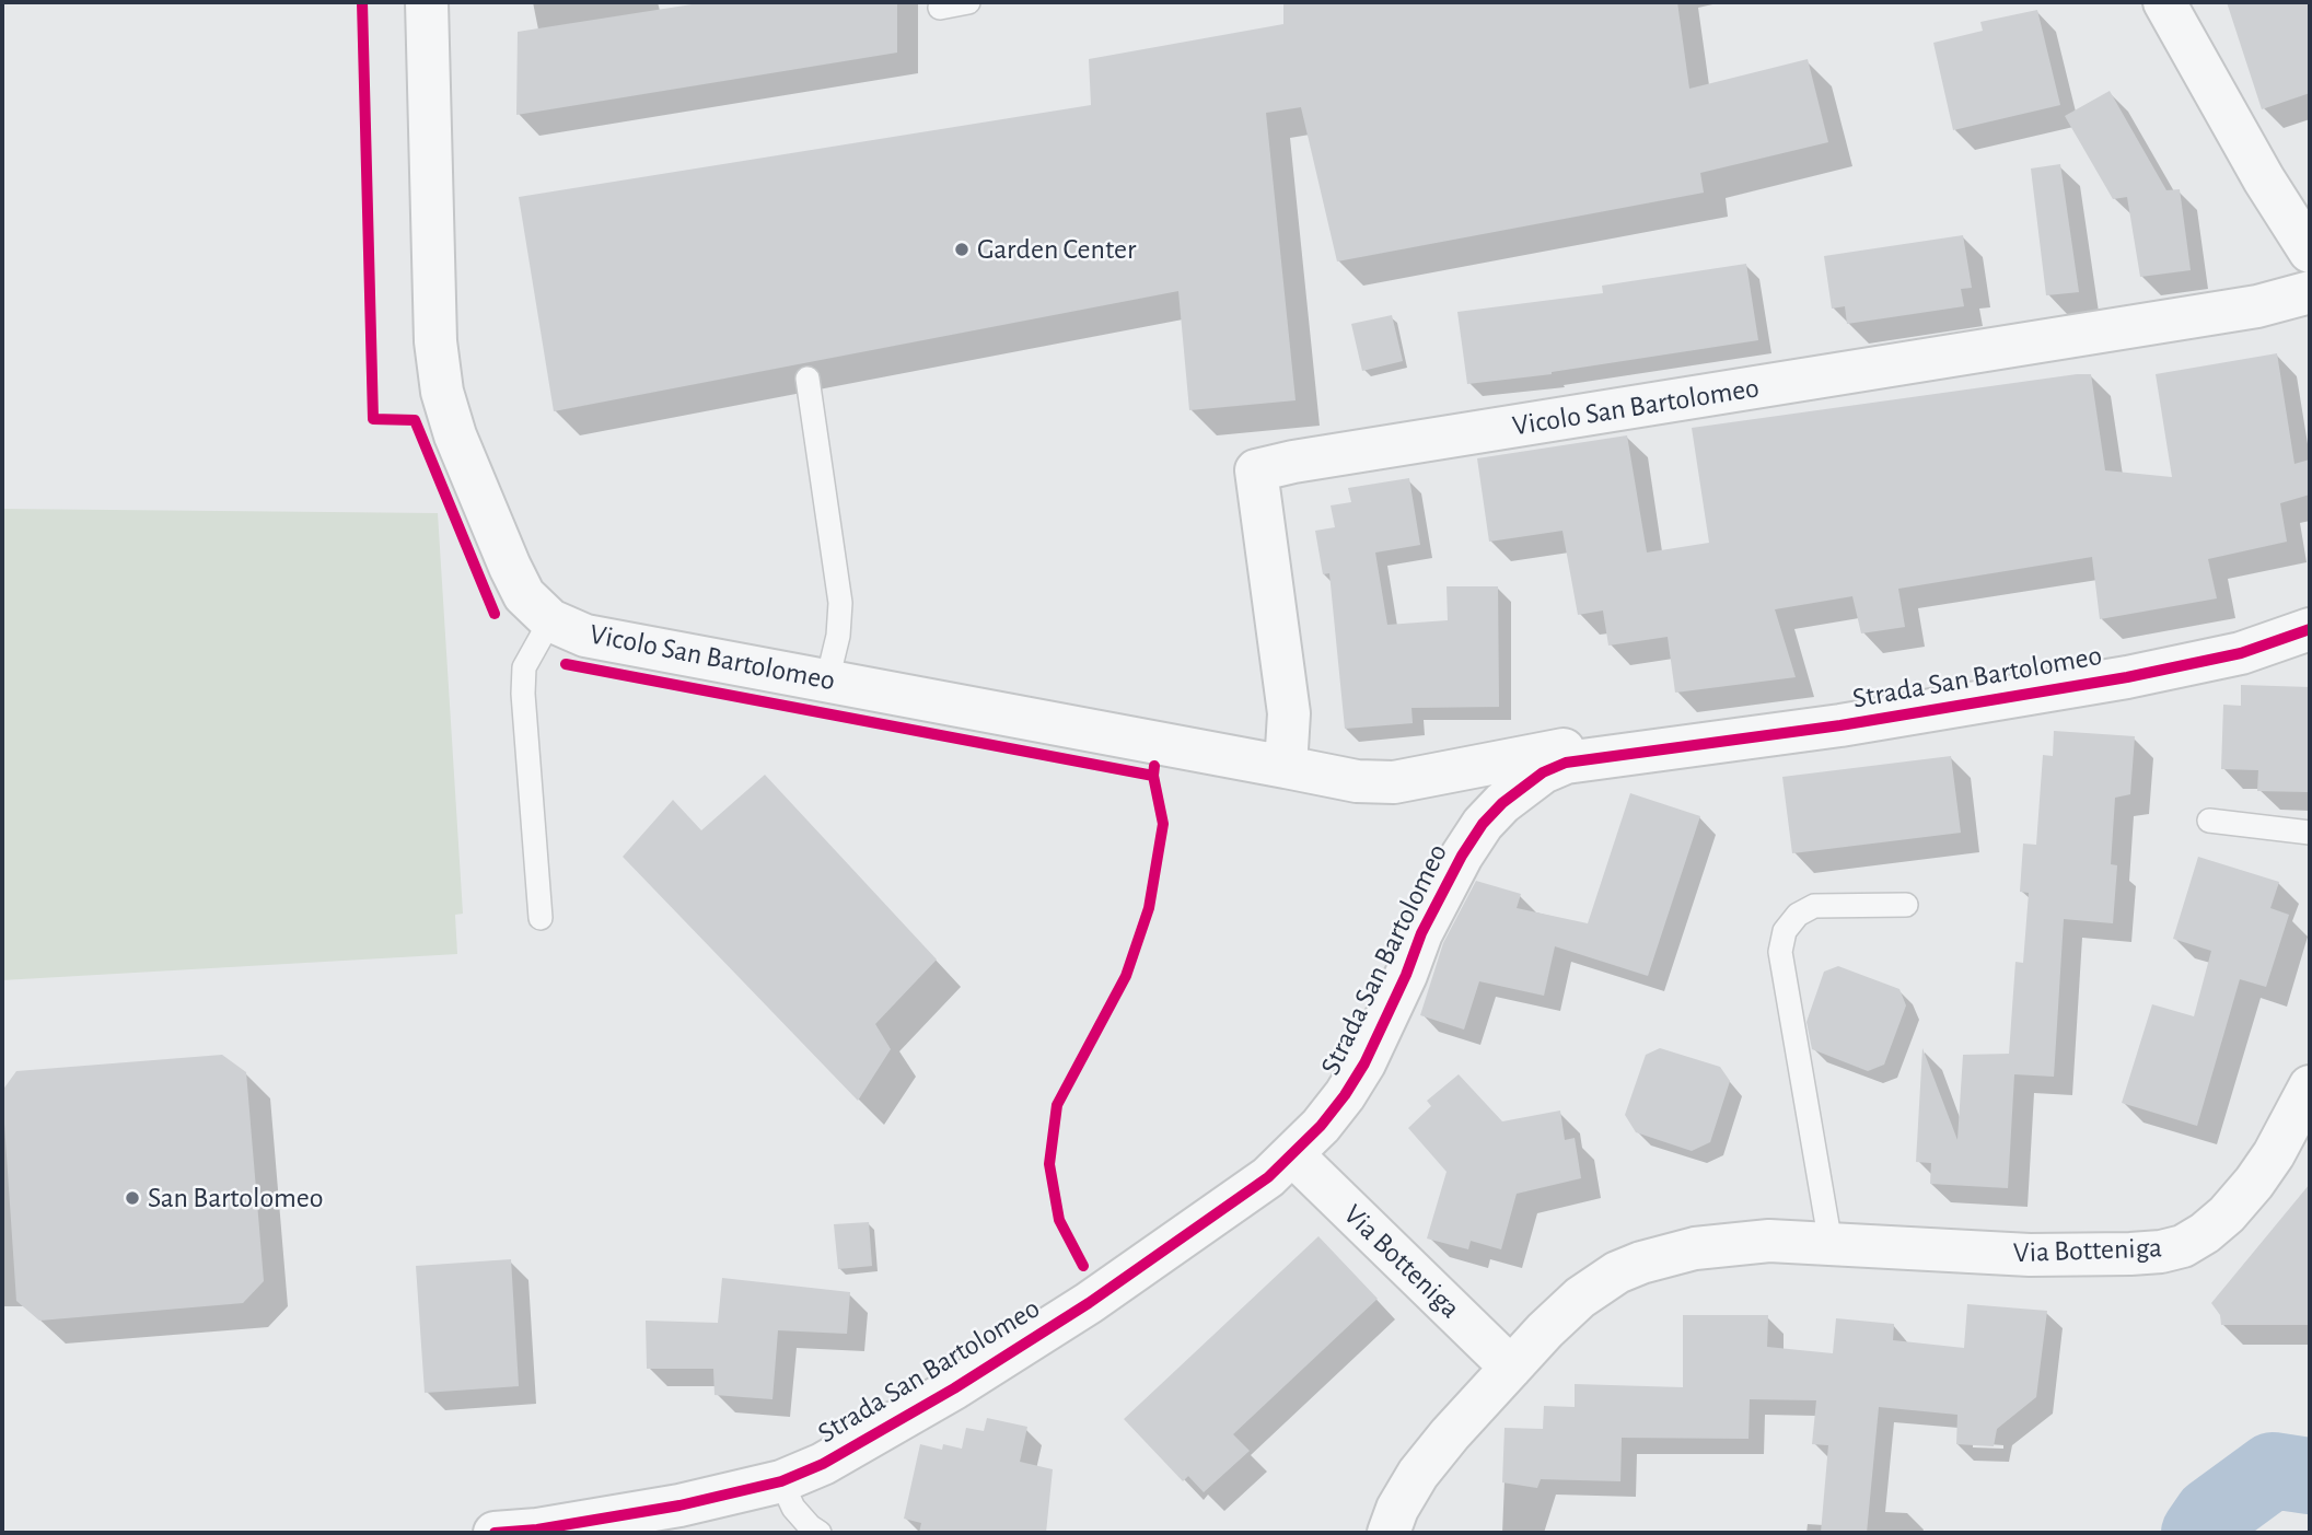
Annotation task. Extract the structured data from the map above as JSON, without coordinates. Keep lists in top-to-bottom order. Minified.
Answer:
{"streets":{"street":["Vicolo San Bartolomeo","Strada San Bartolomeo","Via Botteniga"]},"crossings":[["Vicolo San Bartolomeo","Strada San Bartolomeo"],["Strada San Bartolomeo","Via Botteniga"]],"places":["Garden Center","San Bartolomeo"]}
